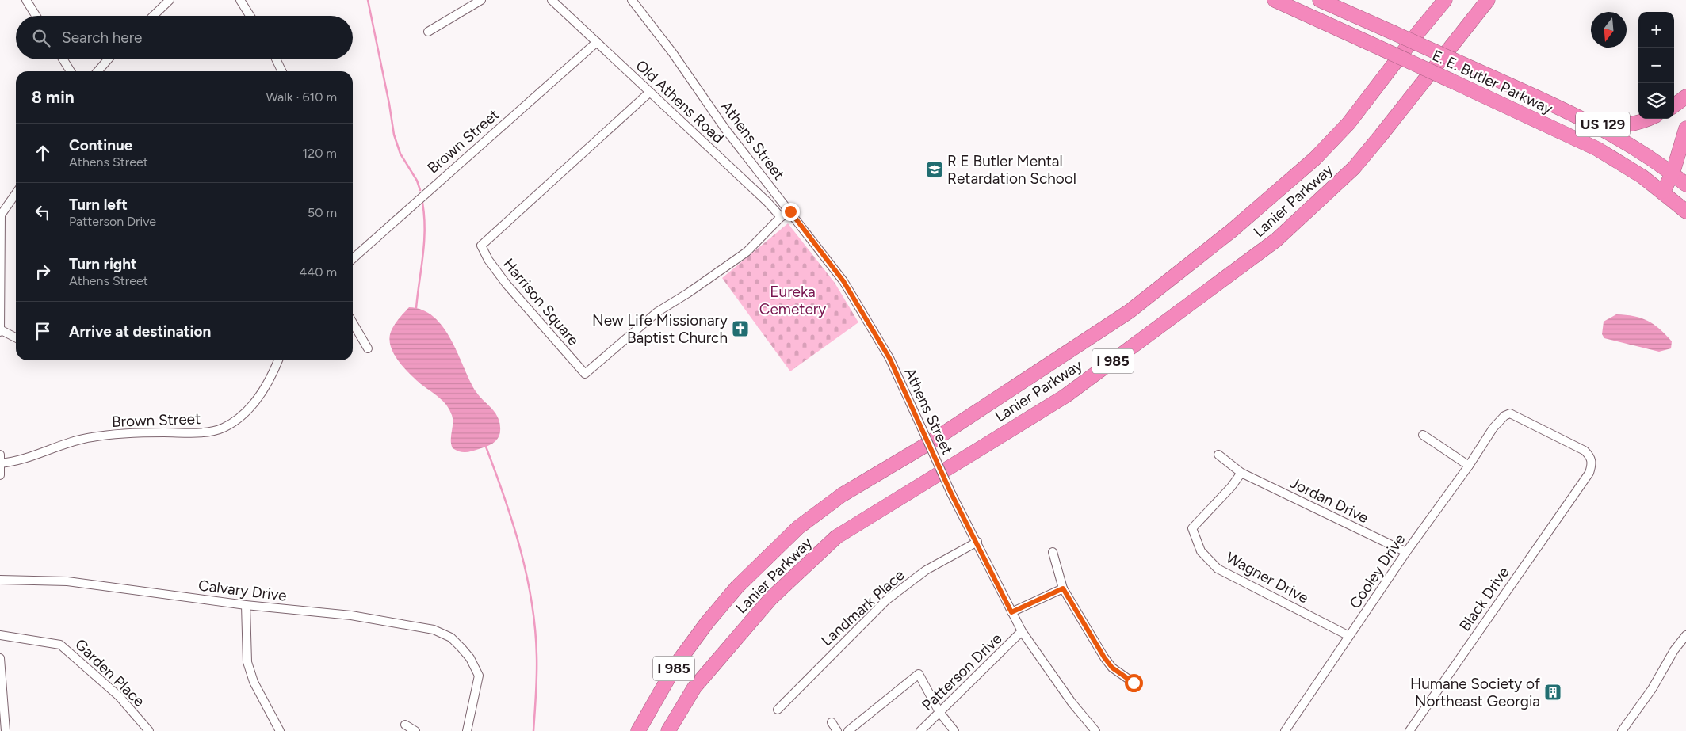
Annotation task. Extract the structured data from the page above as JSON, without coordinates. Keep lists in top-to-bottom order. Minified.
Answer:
{"streets":{"highway":["E. E. Butler Parkway","US 129","Lanier Parkway","I 985"],"street":["Old Athens Road","Athens Street","Brown Street","Harrison Square","Jordan Drive","Cooley Drive","Wagner Drive","Calvary Drive","Black Drive","Landmark Place","Patterson Drive","Garden Place"]},"crossings":[["E. E. Butler Parkway","US 129"],["Old Athens Road","Brown Street"],["Old Athens Road","Harrison Square"],["Athens Street","Lanier Parkway"],["Athens Street","Landmark Place"],["Athens Street","Patterson Drive"],["Jordan Drive","Cooley Drive"],["Jordan Drive","Wagner Drive"],["Cooley Drive","Wagner Drive"],["Cooley Drive","Black Drive"]],"parks":["Eureka Cemetery"],"places":{"school or university":["R E Butler Mental Retardation School"],"church":["New Life Missionary Baptist Church"],"building":["Humane Society of Northeast Georgia"]},"north":"bottom","page":{"map_buttons":["+","−"],"search":"Search here","heading":["8 min","Walk · 610 m"],"list":[["Continue","Athens Street","120 m"],["Turn left","Patterson Drive","50 m"],["Turn right","Athens Street","440 m"],"Arrive at destination"]}}
